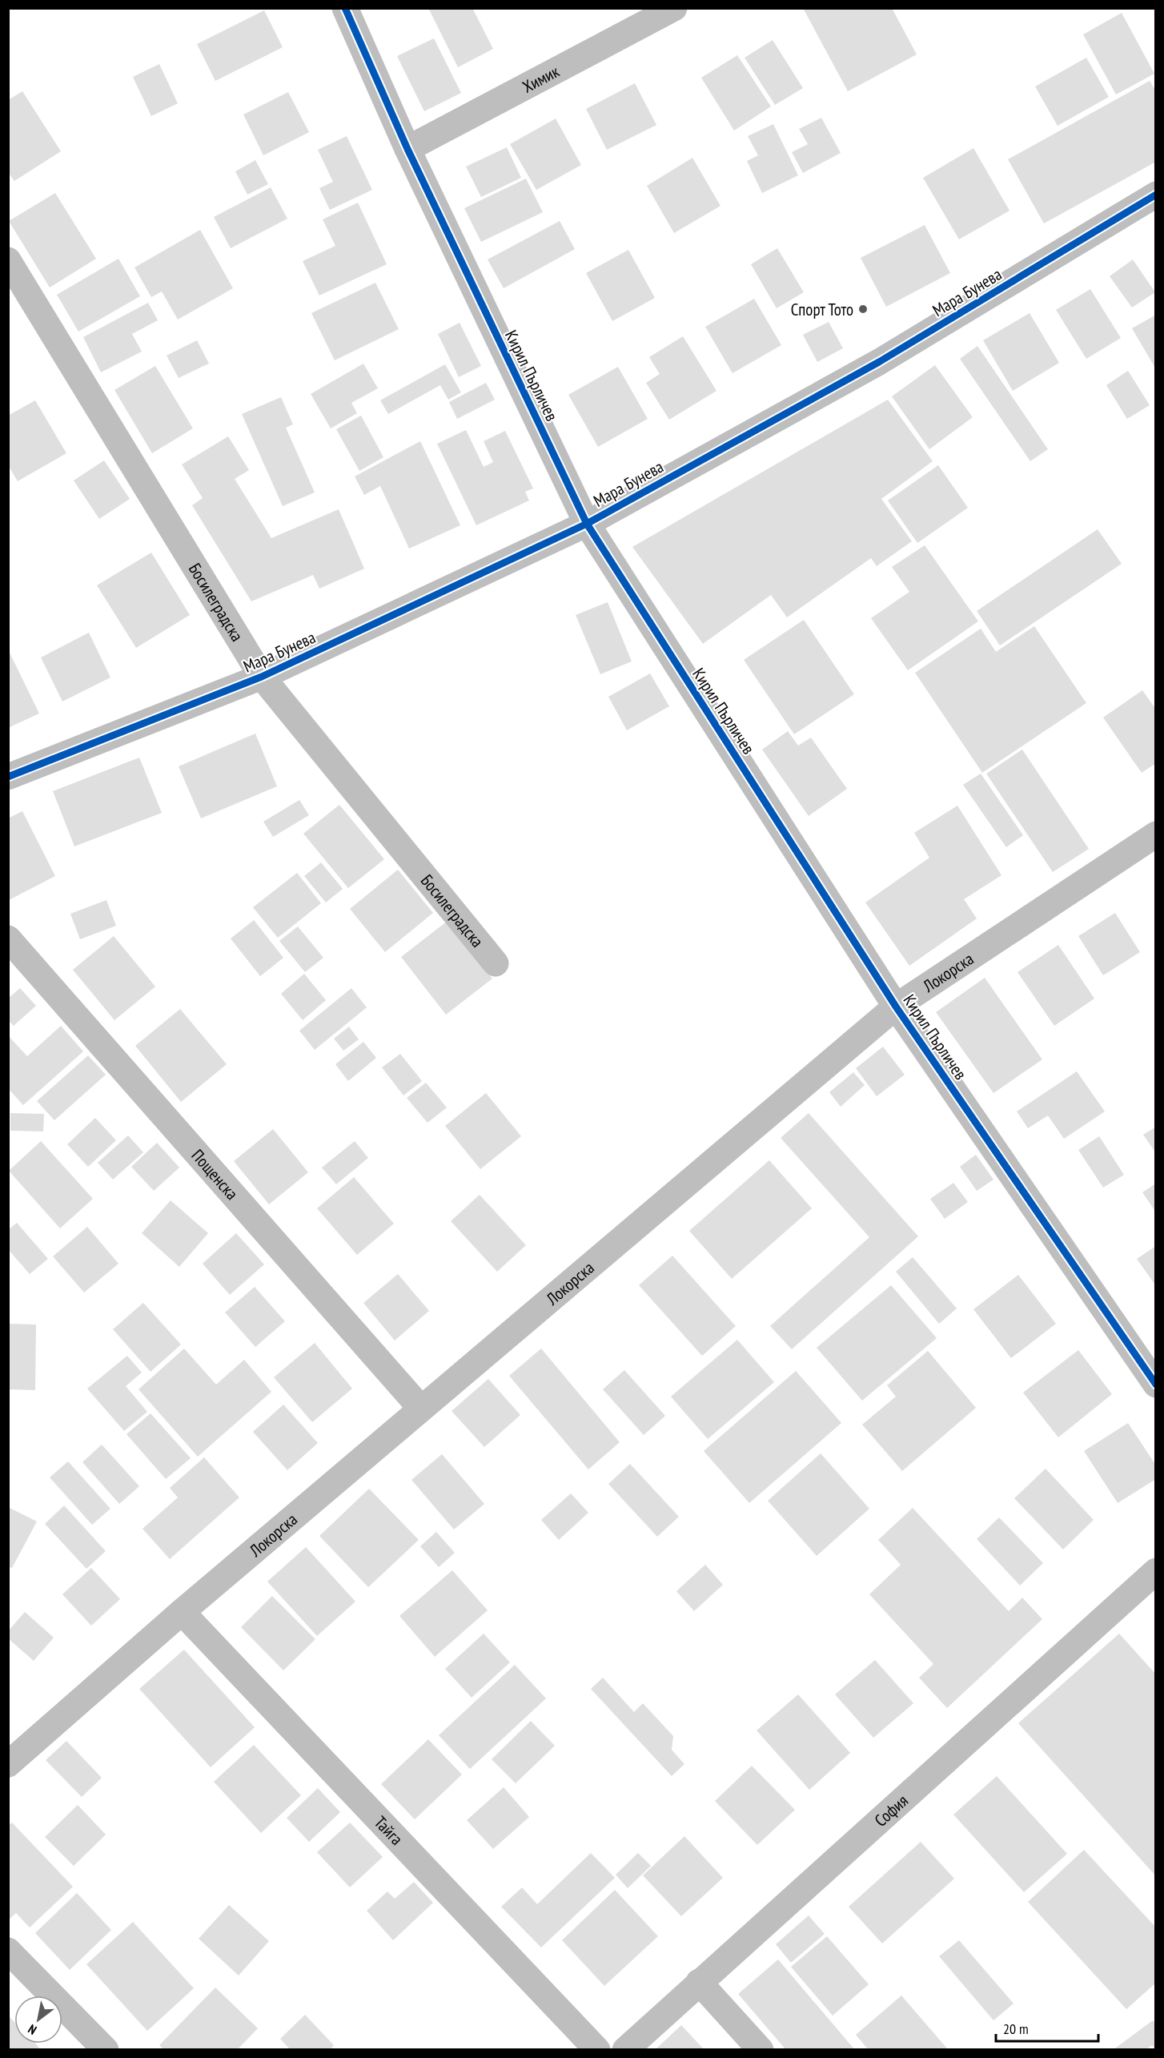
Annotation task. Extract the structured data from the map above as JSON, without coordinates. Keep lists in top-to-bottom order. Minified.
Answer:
{"streets":{"street":["Химик","Мара Бунева","Кирил Пърличев","Босилеградска","Локорска","Пощенска","София","Тайга"]},"crossings":[["Химик","Кирил Пърличев"],["Мара Бунева","Кирил Пърличев"],["Мара Бунева","Босилеградска"],["Кирил Пърличев","Локорска"],["Локорска","Пощенска"],["Локорска","Тайга"]],"places":["Спорт Тото"],"scale_bar":"20 m","north":"bottom left"}
